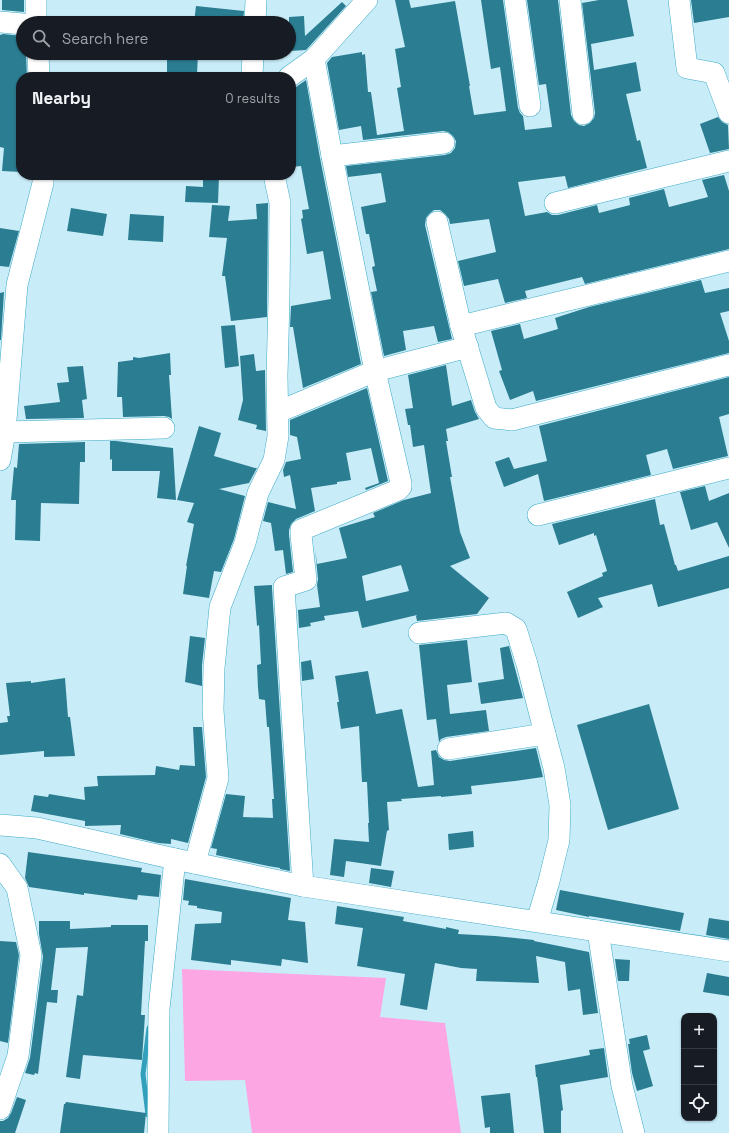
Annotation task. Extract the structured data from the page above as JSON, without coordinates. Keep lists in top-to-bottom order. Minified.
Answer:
{"page":{"search":"Search here","heading":["Nearby","0 results"],"map_buttons":["+","−"]}}
